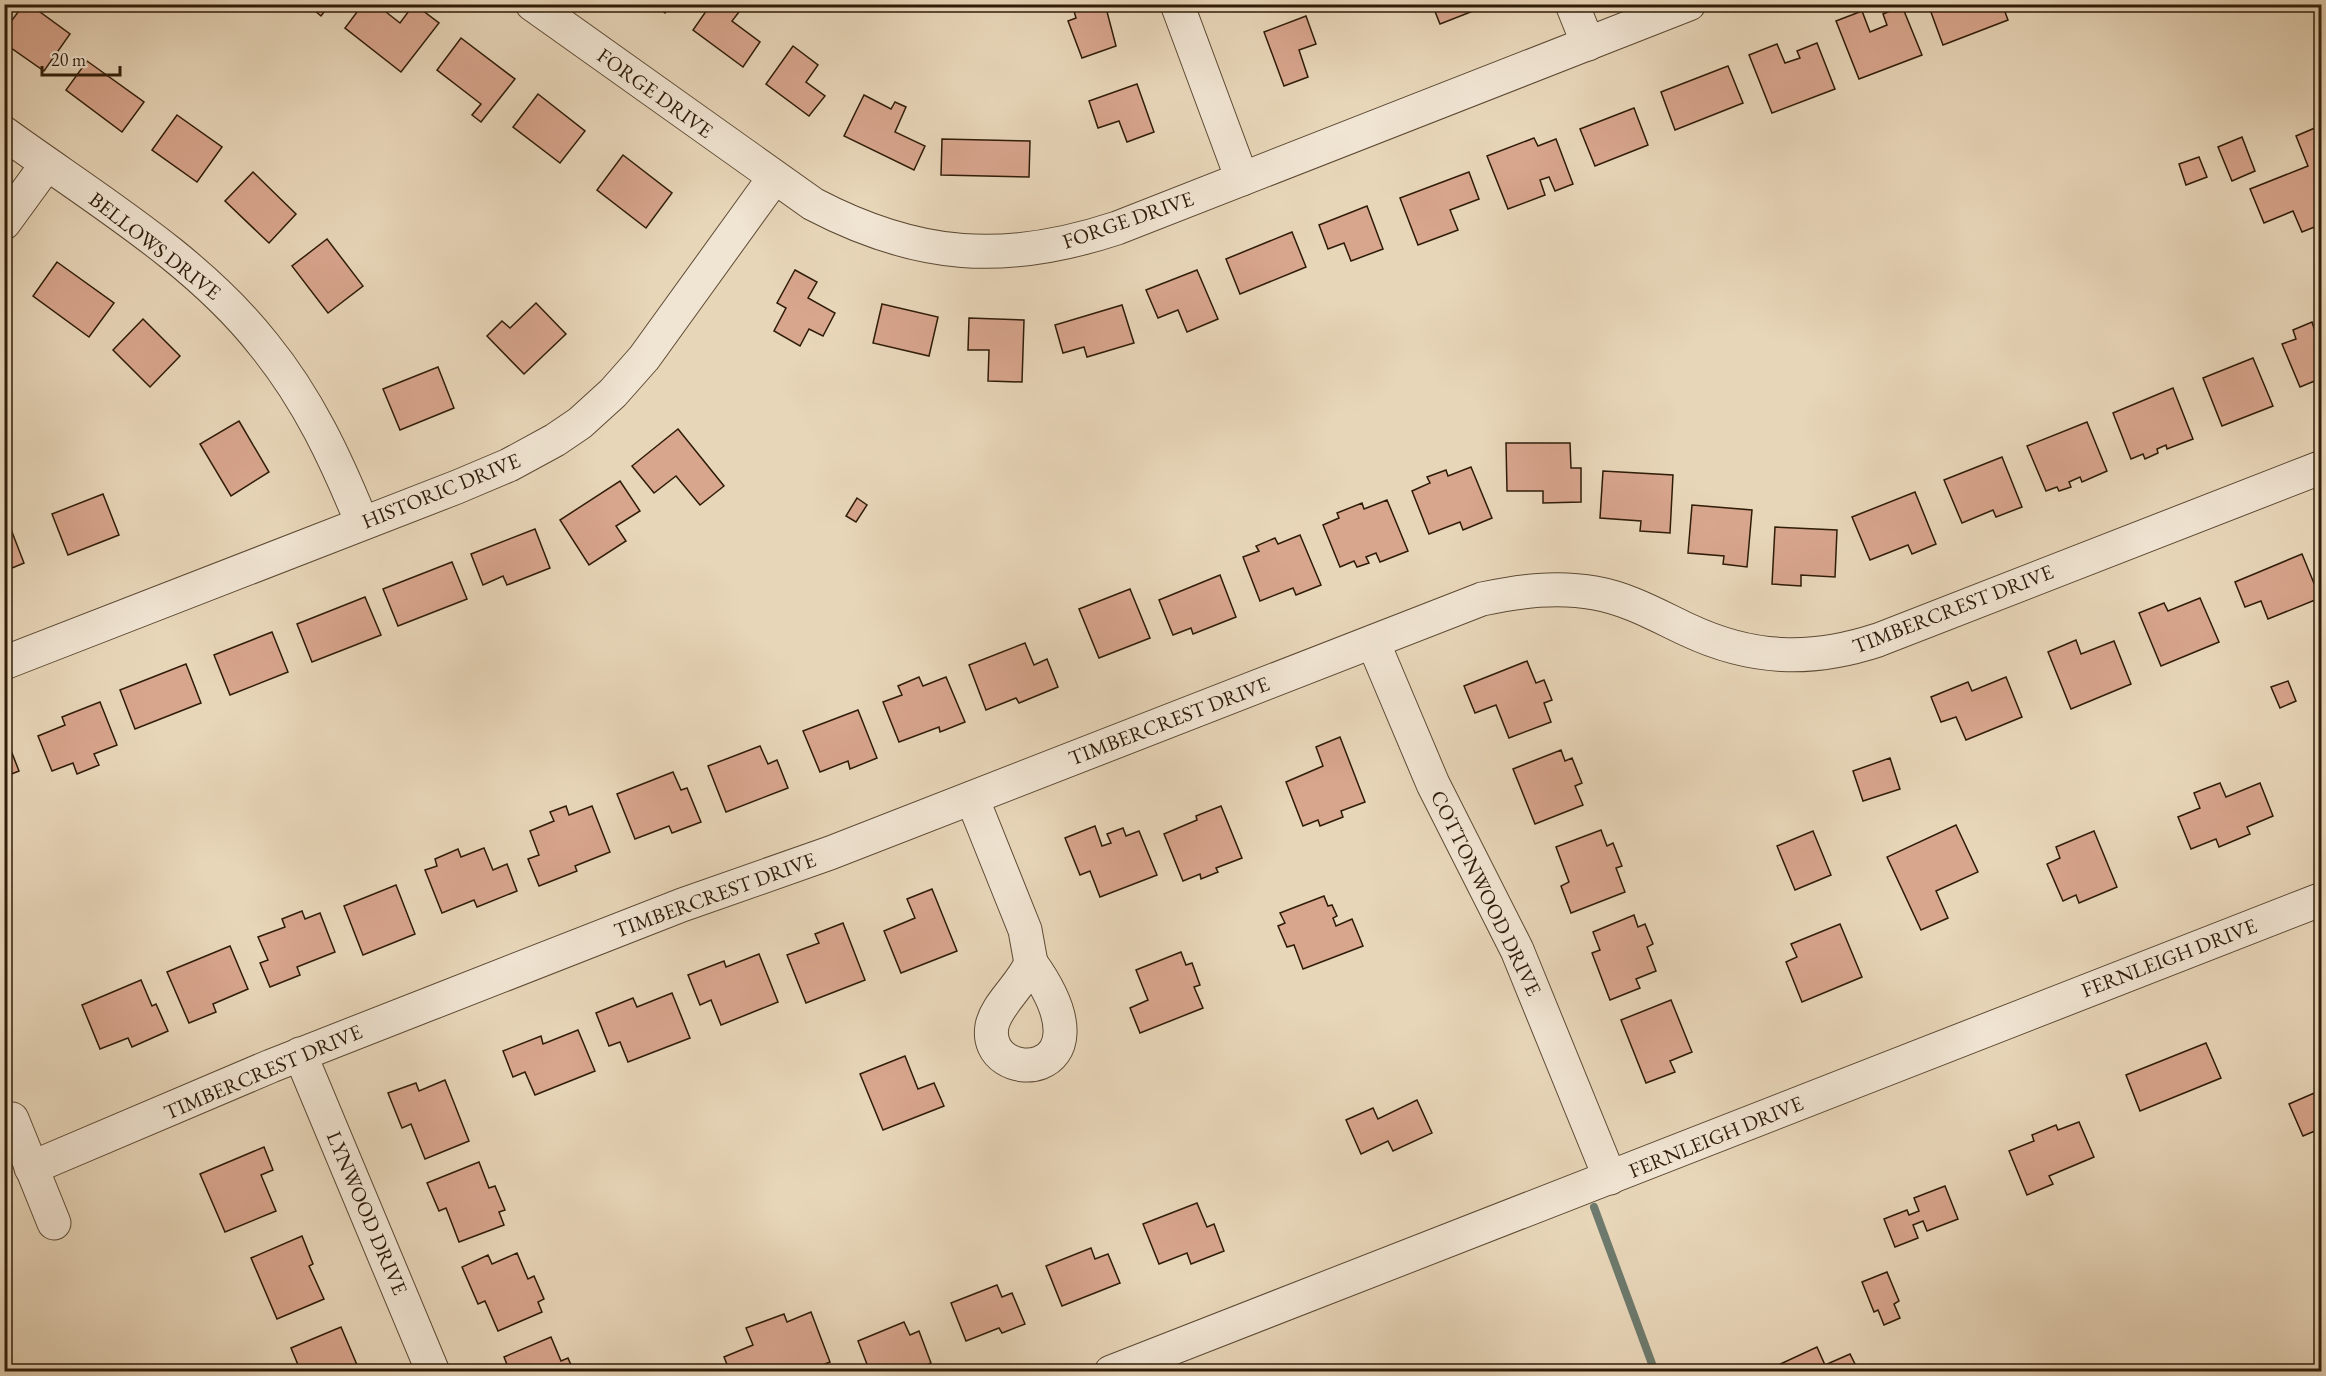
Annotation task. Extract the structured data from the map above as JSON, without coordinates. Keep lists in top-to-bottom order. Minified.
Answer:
{"streets":{"street":["FORGE DRIVE","BELLOWS DRIVE","HISTORIC DRIVE","TIMBERCREST DRIVE","COTTONWOOD DRIVE","FERNLEIGH DRIVE","LYNWOOD DRIVE"]},"crossings":[["FORGE DRIVE","HISTORIC DRIVE"],["BELLOWS DRIVE","HISTORIC DRIVE"],["TIMBERCREST DRIVE","COTTONWOOD DRIVE"],["TIMBERCREST DRIVE","LYNWOOD DRIVE"],["COTTONWOOD DRIVE","FERNLEIGH DRIVE"]],"scale_bar":"20 m"}
